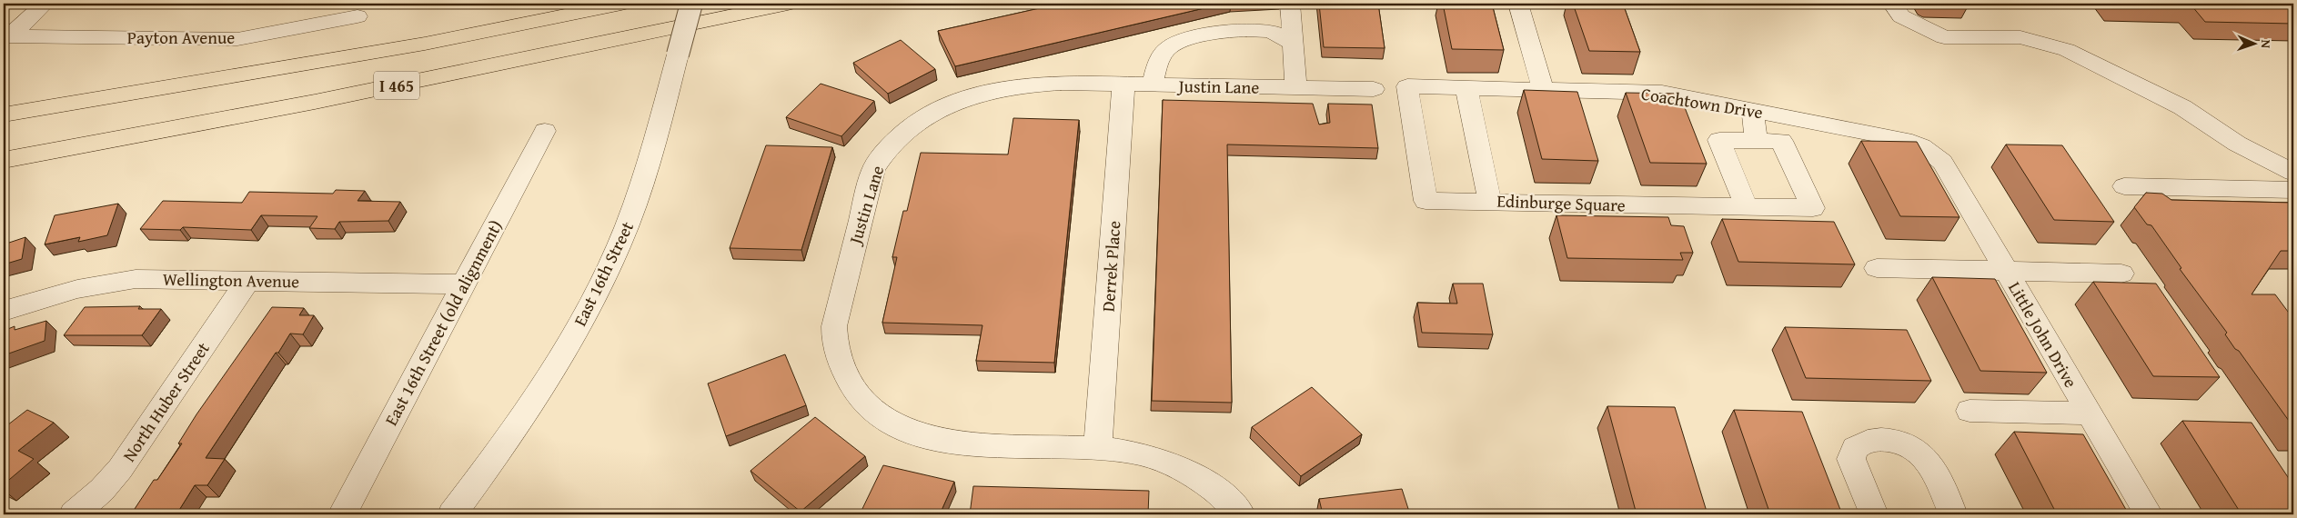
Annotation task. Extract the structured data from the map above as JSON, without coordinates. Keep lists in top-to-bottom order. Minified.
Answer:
{"streets":{"highway":["I 465"],"street":["Payton Avenue","Justin Lane","Coachtown Drive","Edinburge Square","Derrek Place","East 16th Street","Wellington Avenue","East 16th Street (old alignment)","Little John Drive","North Huber Street"]},"crossings":[["Justin Lane","Derrek Place"],["Coachtown Drive","Edinburge Square"],["Coachtown Drive","Little John Drive"],["Wellington Avenue","East 16th Street (old alignment)"],["Wellington Avenue","North Huber Street"]],"north":"right"}
